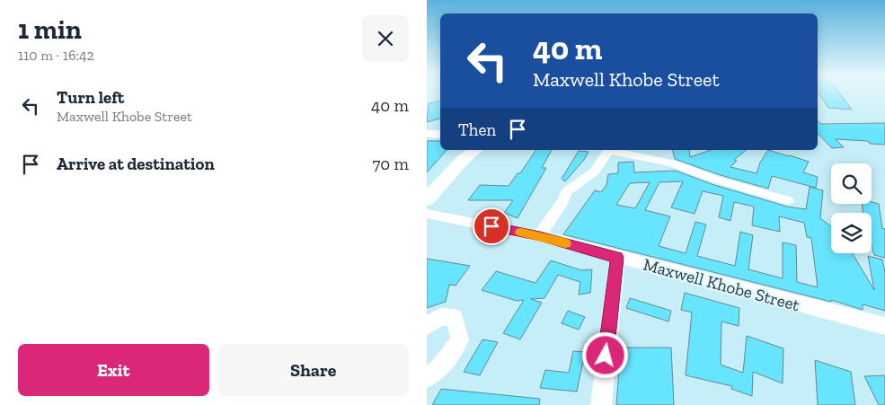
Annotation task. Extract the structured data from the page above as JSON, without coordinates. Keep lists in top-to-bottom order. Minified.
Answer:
{"streets":{"street":["Maxwell Khobe Street"]},"page":{"heading":["1 min","110 m · 16:42"],"turn":["40 m","Maxwell Khobe Street"],"list":[{"name":"Turn left","note":"Maxwell Khobe Street","value":"40 m"},{"name":"Arrive at destination","value":"70 m"}],"then":"Then","buttons":["Exit","Share"]}}
